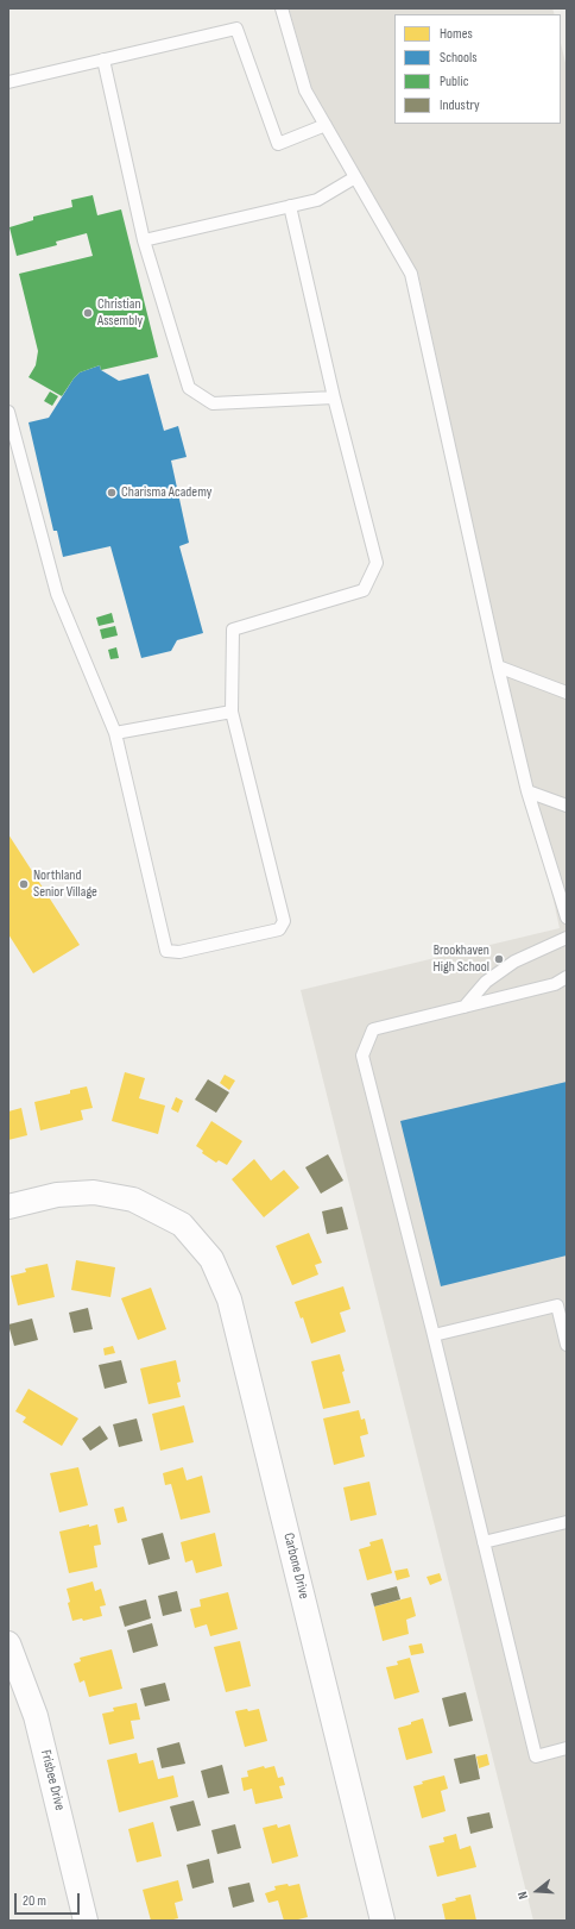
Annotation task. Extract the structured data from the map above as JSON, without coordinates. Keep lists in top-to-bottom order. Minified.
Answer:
{"streets":{"street":["Carbone Drive","Frisbee Drive"]},"places":["Christian Assembly","Charisma Academy","Northland Senior Village","Brookhaven High School"],"legend":["Homes","Schools","Public","Industry"],"scale_bar":"20 m","north":"left"}
